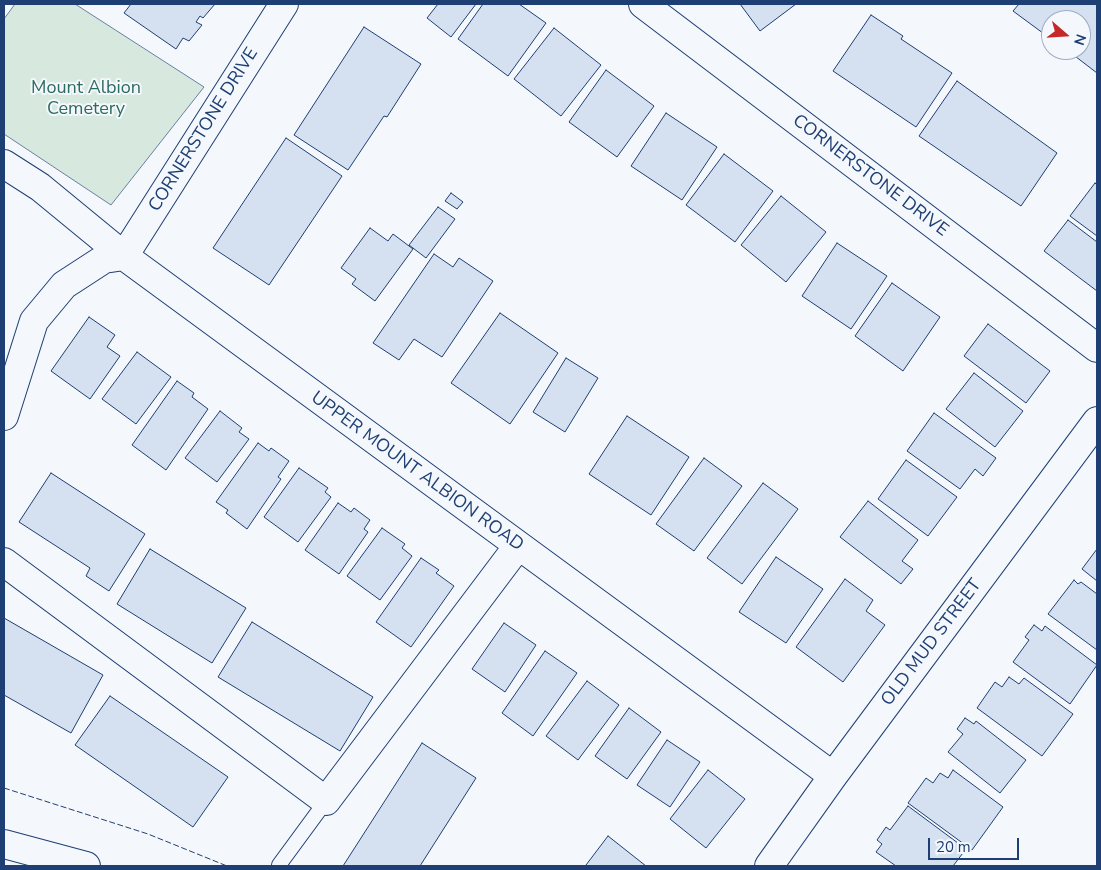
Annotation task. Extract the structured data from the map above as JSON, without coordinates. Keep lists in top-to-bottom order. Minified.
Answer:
{"streets":{"street":["CORNERSTONE DRIVE","UPPER MOUNT ALBION ROAD","OLD MUD STREET"]},"crossings":[["CORNERSTONE DRIVE","UPPER MOUNT ALBION ROAD"],["UPPER MOUNT ALBION ROAD","OLD MUD STREET"]],"parks":["Mount Albion Cemetery"],"scale_bar":"20 m","north":"right"}
